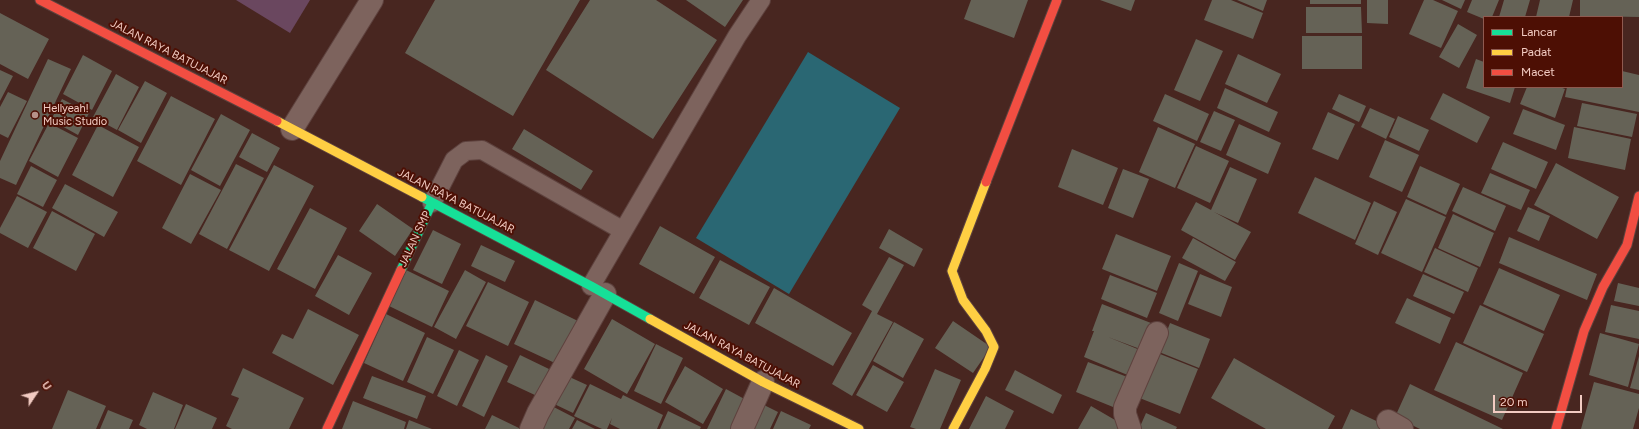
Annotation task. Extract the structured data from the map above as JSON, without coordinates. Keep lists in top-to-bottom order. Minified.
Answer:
{"streets":{"main road":["JALAN RAYA BATUJAJAR","JALAN SMP"]},"crossings":[["JALAN RAYA BATUJAJAR","JALAN SMP"]],"places":["Hellyeah! Music Studio"],"legend":["Lancar","Padat","Macet"],"scale_bar":"20 m","north":"top right"}
